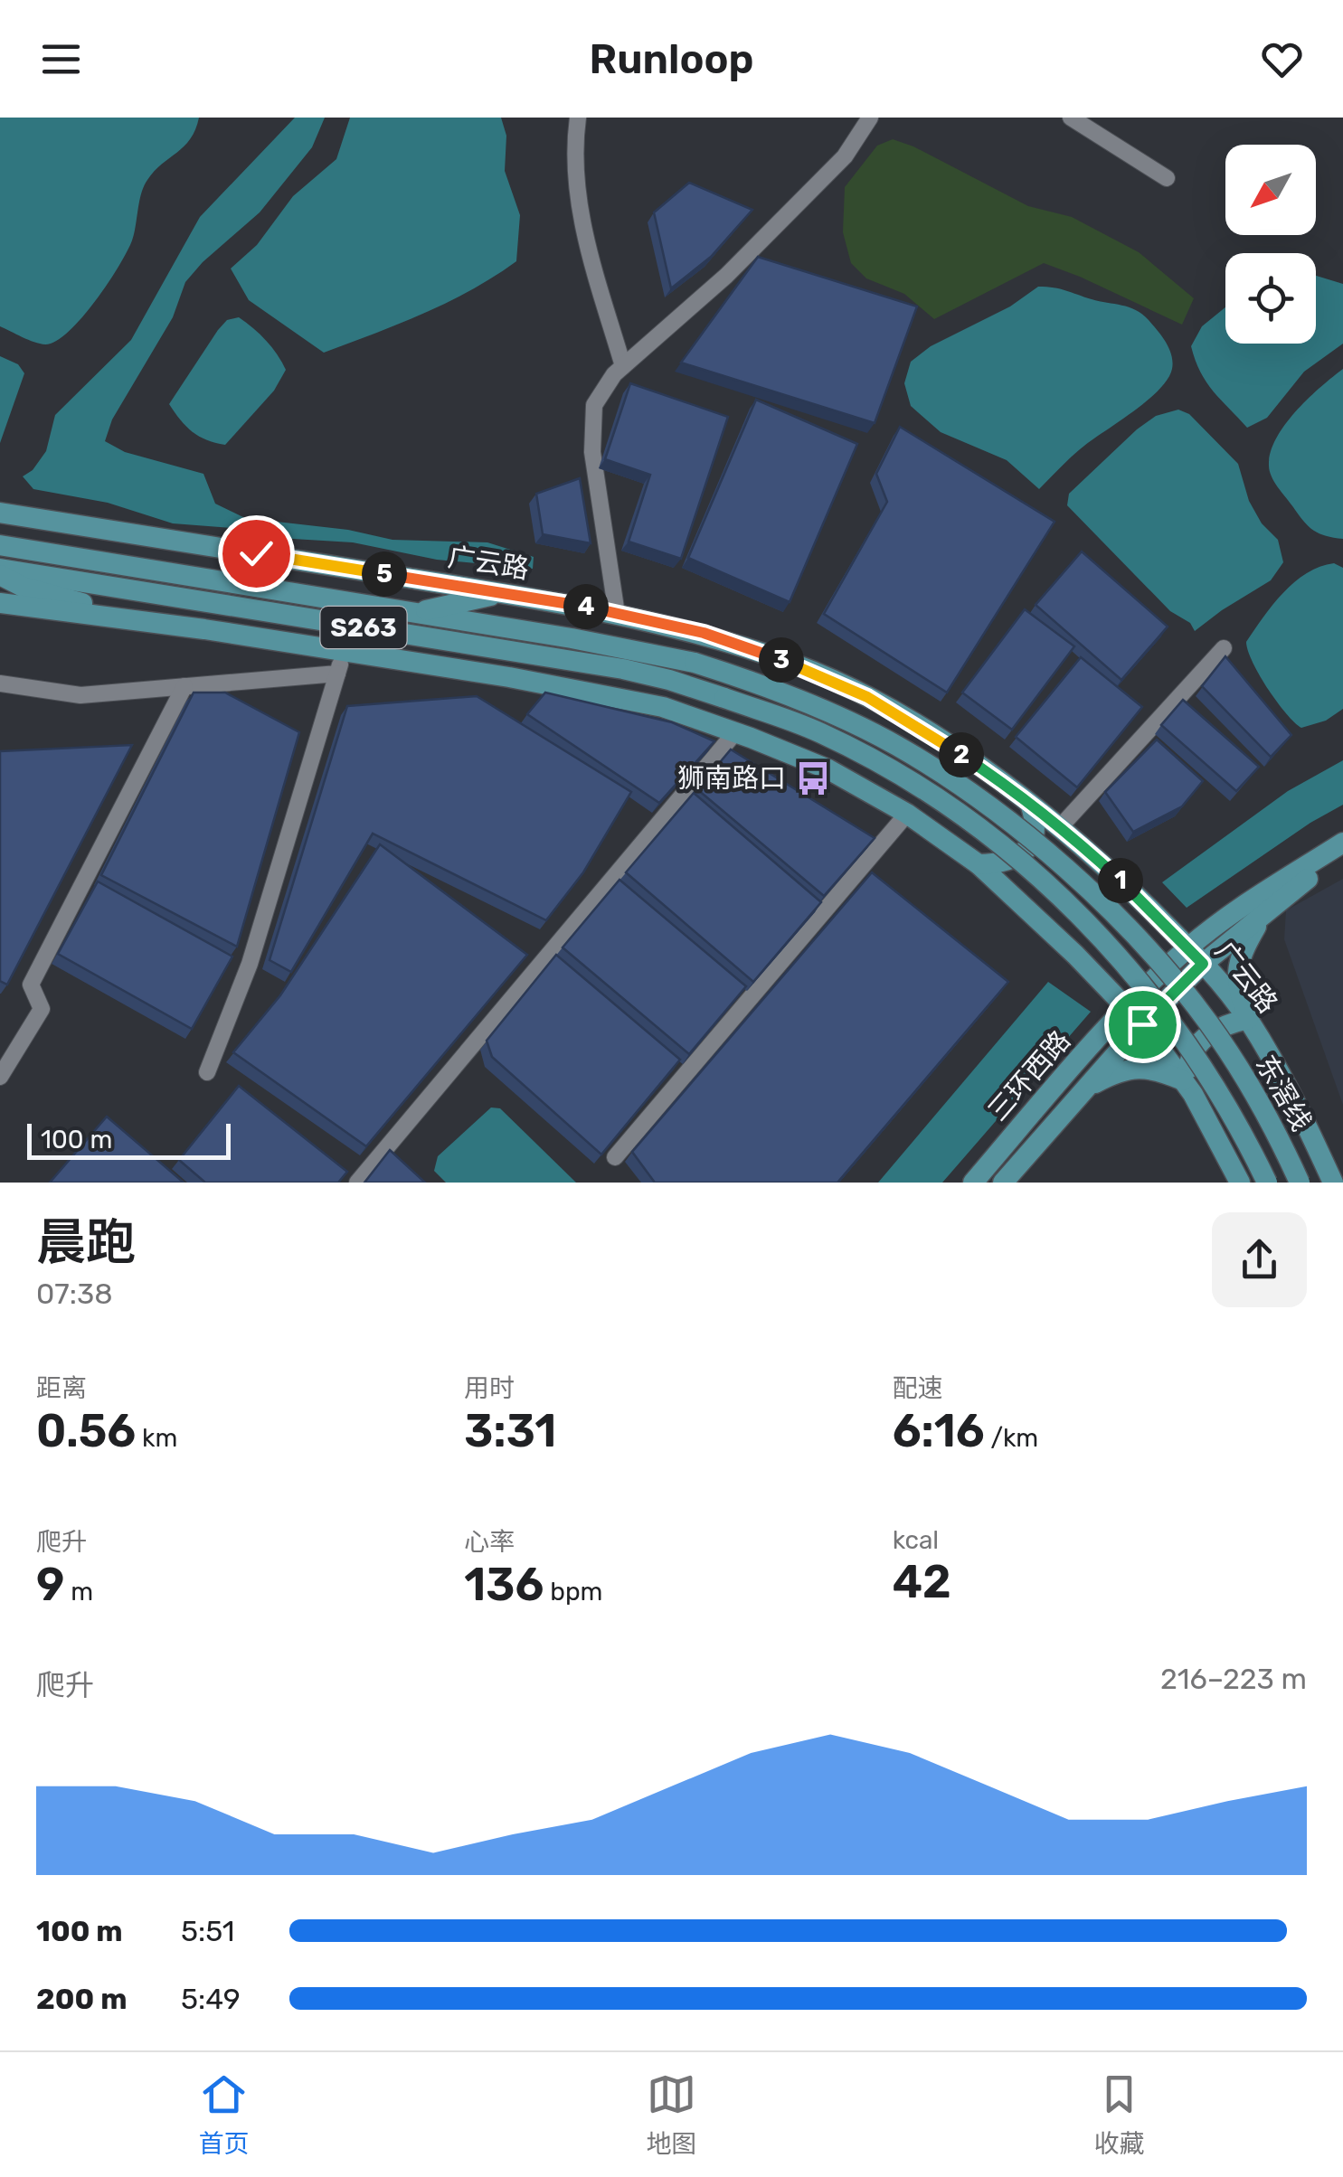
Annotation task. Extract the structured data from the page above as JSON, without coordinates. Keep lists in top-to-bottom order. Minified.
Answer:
{"streets":{"main road":["广云路","S263","三环西路","东滘线"]},"crossings":[["广云路","三环西路"],["S263","三环西路"],["S263","东滘线"]],"places":{"bus stop":["狮南路口"]},"scale_bar":"100 m","north":"bottom left","page":{"header":"Runloop","pins":["5","4","3","2","1"],"scale":"100 m","heading":["晨跑","07:38"],"stats":[["距离","0.56 km"],["用时","3:31"],["配速","6:16 /km"],["爬升","9 m"],["心率","136 bpm"],["kcal","42"]],"chart":["爬升","216–223 m"],"list":[{"name":"100 m","note":"5:51"},{"name":"200 m","note":"5:49"}],"tabs":["首页","地图","收藏"]}}
